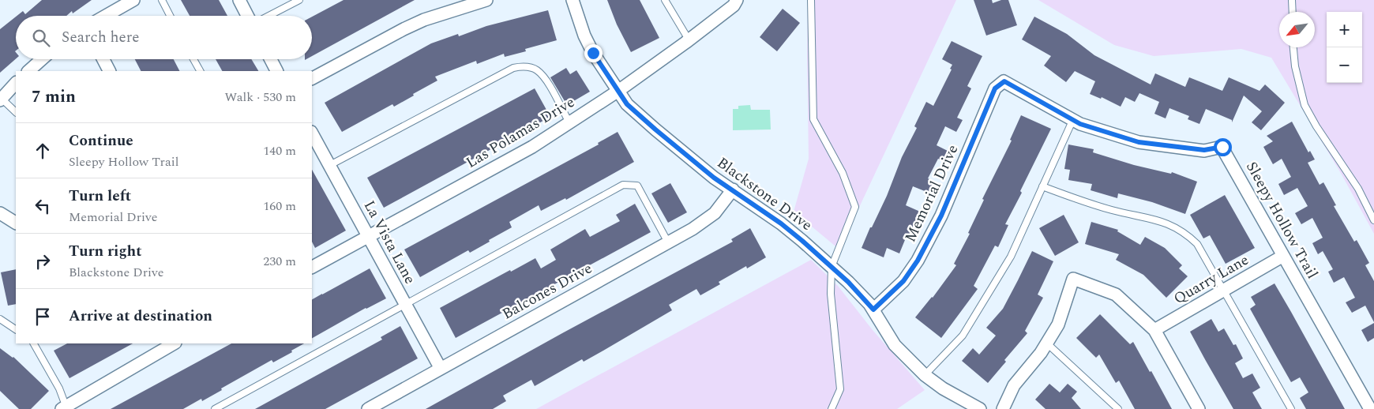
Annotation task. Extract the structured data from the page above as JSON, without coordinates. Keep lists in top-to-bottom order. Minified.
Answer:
{"streets":{"street":["Las Polamas Drive","Memorial Drive","Blackstone Drive","Sleepy Hollow Trail","La Vista Lane","Quarry Lane","Balcones Drive"]},"crossings":[["Las Polamas Drive","Blackstone Drive"],["Las Polamas Drive","La Vista Lane"],["Memorial Drive","Blackstone Drive"],["Memorial Drive","Sleepy Hollow Trail"],["Blackstone Drive","Balcones Drive"],["Sleepy Hollow Trail","Quarry Lane"],["La Vista Lane","Balcones Drive"]],"north":"bottom left","page":{"map_buttons":["+","−"],"search":"Search here","heading":["7 min","Walk · 530 m"],"list":[["Continue","Sleepy Hollow Trail","140 m"],["Turn left","Memorial Drive","160 m"],["Turn right","Blackstone Drive","230 m"],"Arrive at destination"]}}
